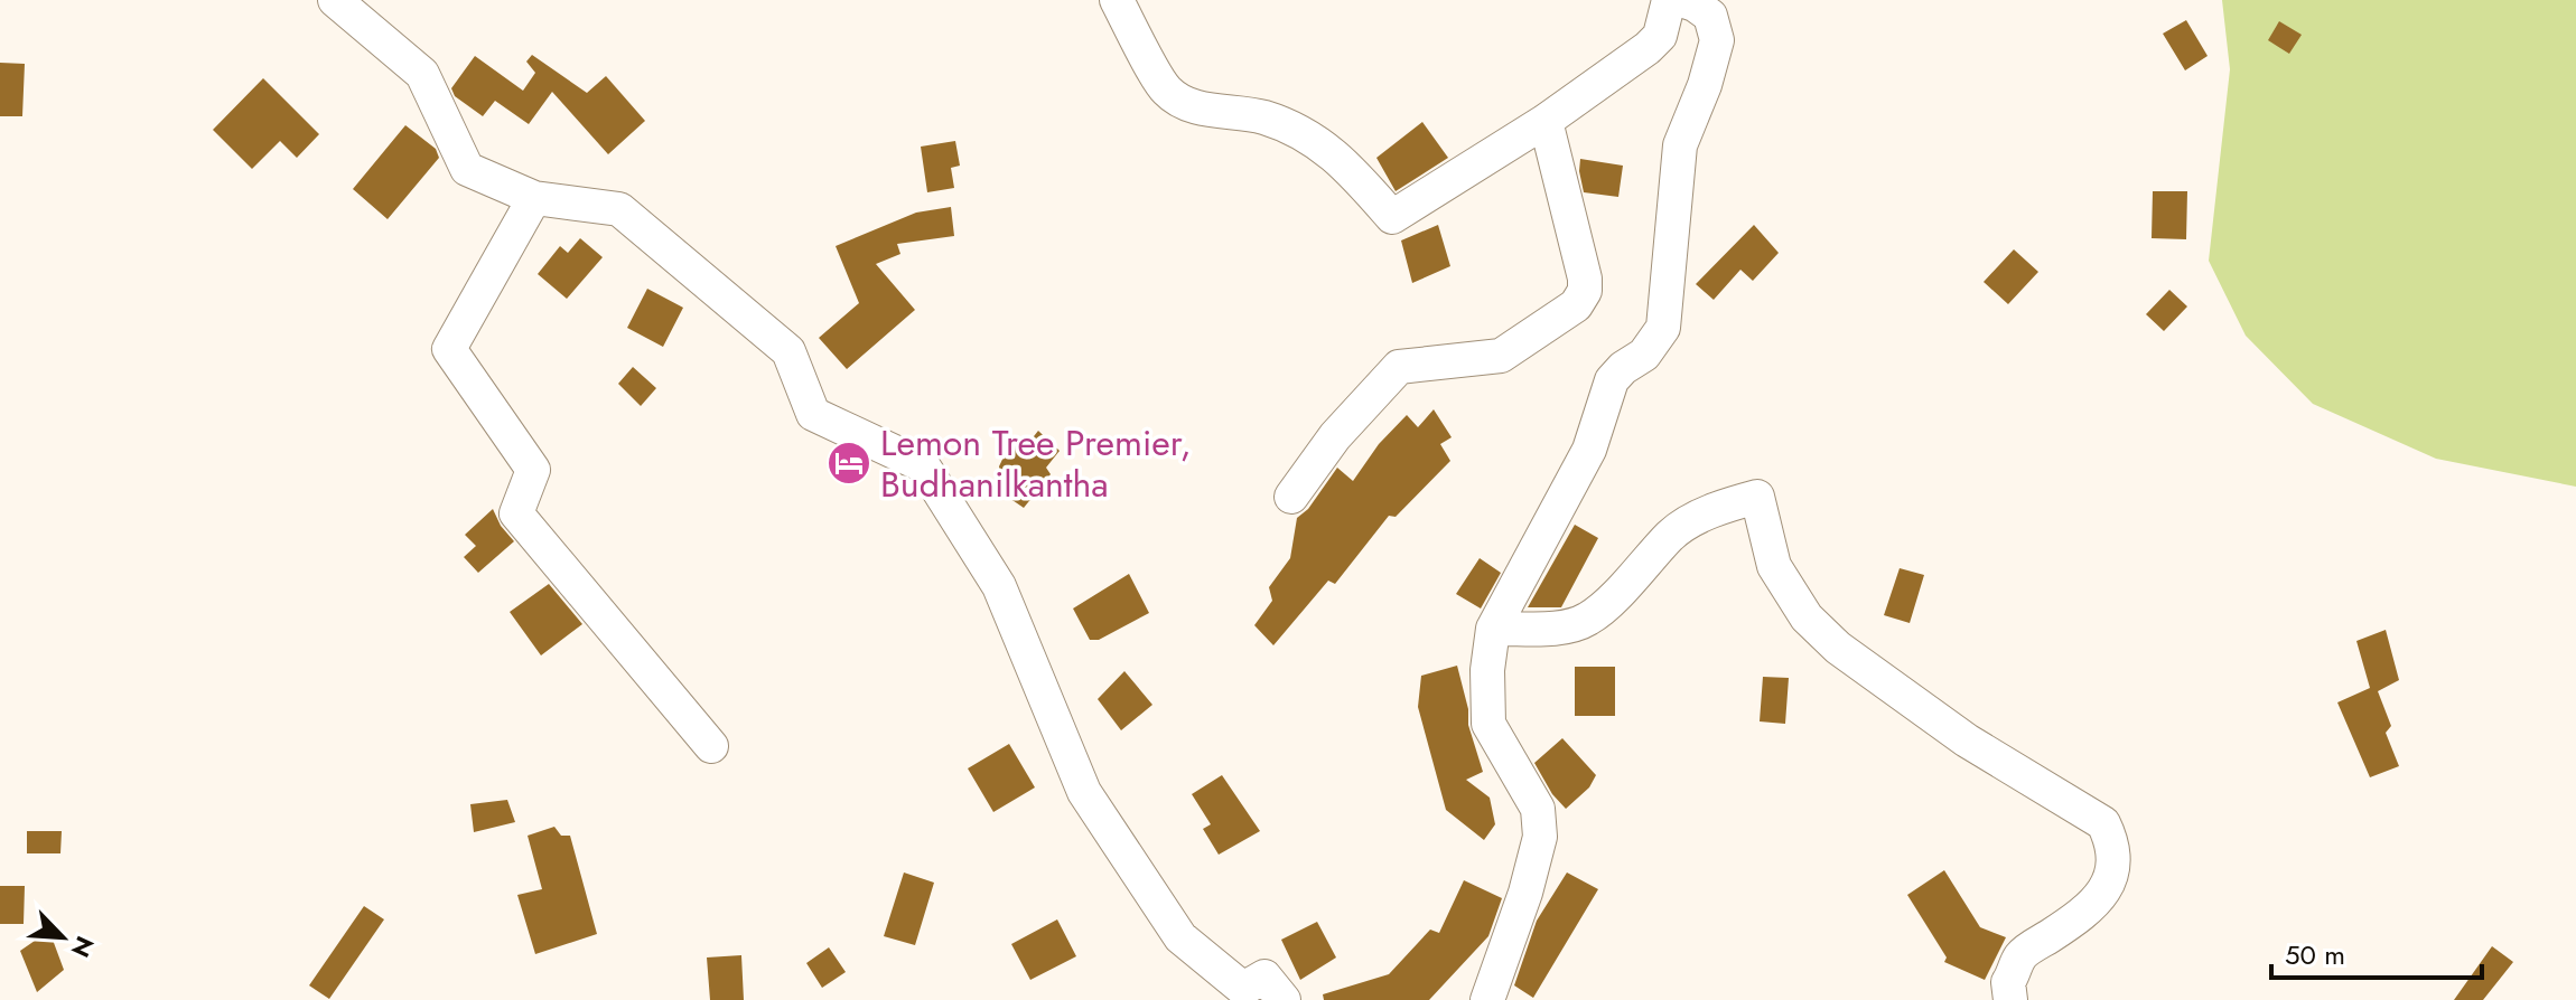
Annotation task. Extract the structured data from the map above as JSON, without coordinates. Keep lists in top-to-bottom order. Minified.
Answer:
{"places":{"hotel":["Lemon Tree Premier, Budhanilkantha"]},"scale_bar":"50 m","north":"bottom right"}
